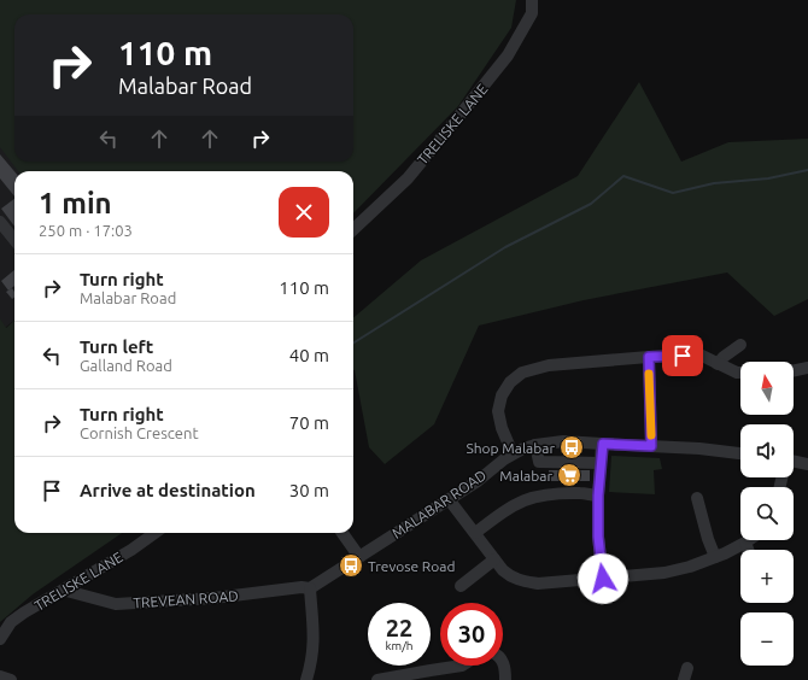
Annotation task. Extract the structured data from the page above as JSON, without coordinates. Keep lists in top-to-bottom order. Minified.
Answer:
{"streets":{"street":["TRELISKE LANE","MALABAR ROAD","TREVEAN ROAD"]},"crossings":[["TRELISKE LANE","TREVEAN ROAD"],["MALABAR ROAD","TREVEAN ROAD"]],"places":{"bus stop":["Shop Malabar","Trevose Road"],"supermarket":["Malabar"]},"north":"top","page":{"turn":["110 m","Malabar Road"],"heading":["1 min","250 m · 17:03"],"list":[{"name":"Turn right","note":"Malabar Road","value":"110 m"},{"name":"Turn left","note":"Galland Road","value":"40 m"},{"name":"Turn right","note":"Cornish Crescent","value":"70 m"},{"name":"Arrive at destination","value":"30 m"}],"map_buttons":["+","−"],"speed":"22 km/h","limit":"30"}}
